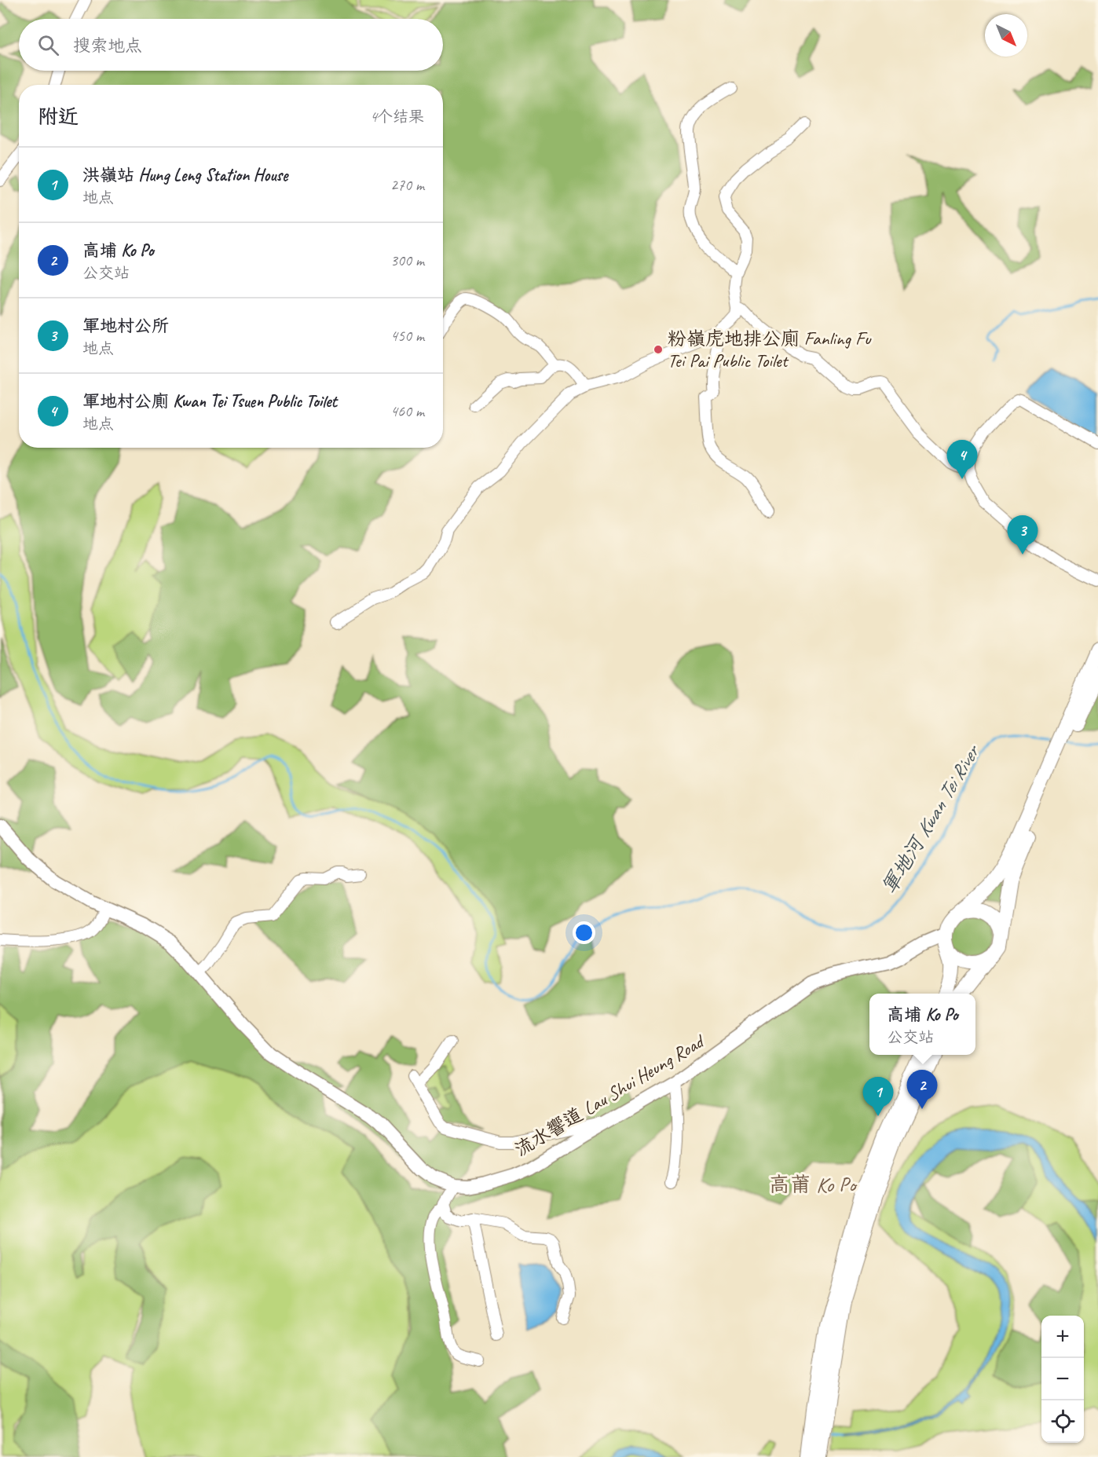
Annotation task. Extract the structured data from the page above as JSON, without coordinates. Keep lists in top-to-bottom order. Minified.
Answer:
{"streets":{"street":["流水響道 Lau Shui Heung Road"]},"districts":["高莆 Ko Po"],"water":["軍地河 Kwan Tei River"],"places":["粉嶺虎地排公廁 Fanling Fu Tei Pai Public Toilet"],"north":"bottom right","page":{"search":"搜索地点","heading":["附近","4个结果"],"list":[{"mark":"1","name":"洪嶺站 Hung Leng Station House","note":"地点","value":"270 m"},{"mark":"2","name":"高埔 Ko Po","note":"公交站","value":"300 m"},{"mark":"3","name":"軍地村公所","note":"地点","value":"450 m"},{"mark":"4","name":"軍地村公廁 Kwan Tei Tsuen Public Toilet","note":"地点","value":"460 m"}],"pins":["4","3","2","1"],"popup":["高埔 Ko Po","公交站"],"map_buttons":["+","−"]}}
